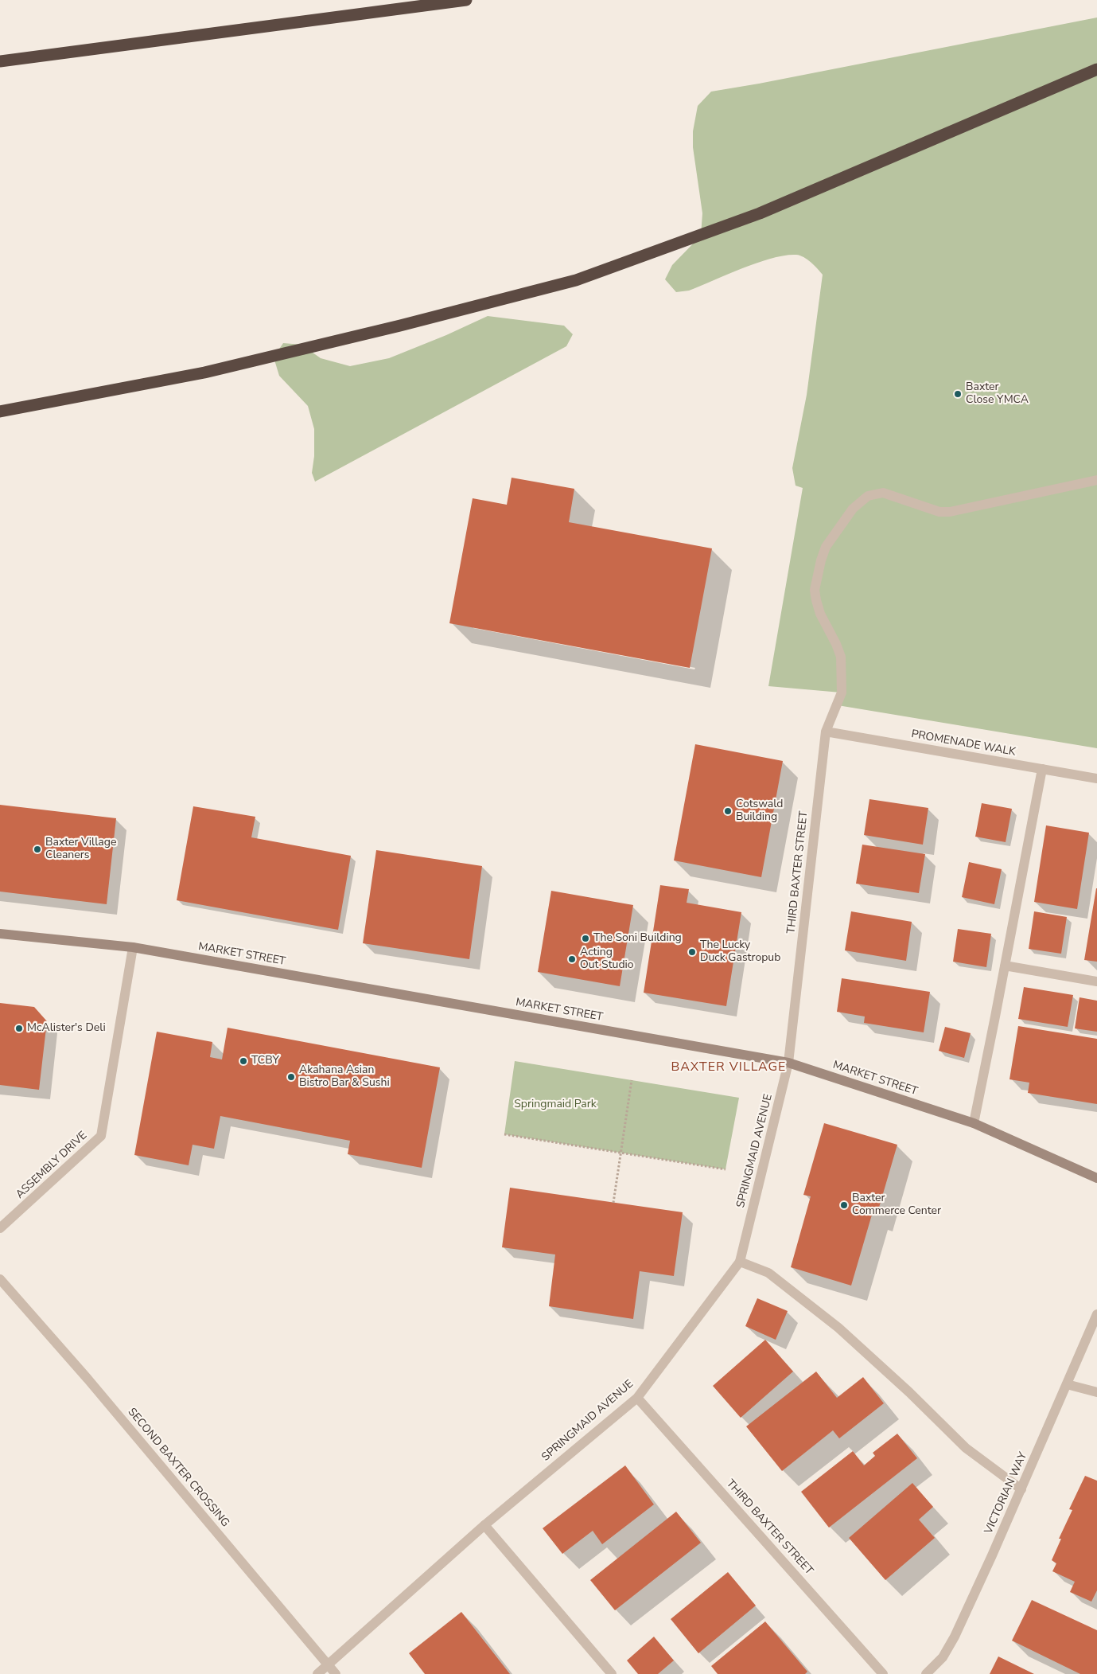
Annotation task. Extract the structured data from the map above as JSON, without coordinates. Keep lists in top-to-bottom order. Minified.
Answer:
{"streets":{"street":["PROMENADE WALK","THIRD BAXTER STREET","MARKET STREET","SPRINGMAID AVENUE","ASSEMBLY DRIVE","SECOND BAXTER CROSSING","VICTORIAN WAY"]},"crossings":[["PROMENADE WALK","THIRD BAXTER STREET"],["THIRD BAXTER STREET","MARKET STREET"],["THIRD BAXTER STREET","SPRINGMAID AVENUE"],["MARKET STREET","SPRINGMAID AVENUE"],["MARKET STREET","ASSEMBLY DRIVE"],["SPRINGMAID AVENUE","SECOND BAXTER CROSSING"]],"districts":["BAXTER VILLAGE"],"parks":["Springmaid Park"],"places":["Baxter Close YMCA","Cotswald Building","Baxter Village Cleaners","The Soni Building","The Lucky Duck Gastropub","Acting Out Studio","McAlister's Deli","TCBY","Akahana Asian Bistro Bar & Sushi","Baxter Commerce Center"]}
